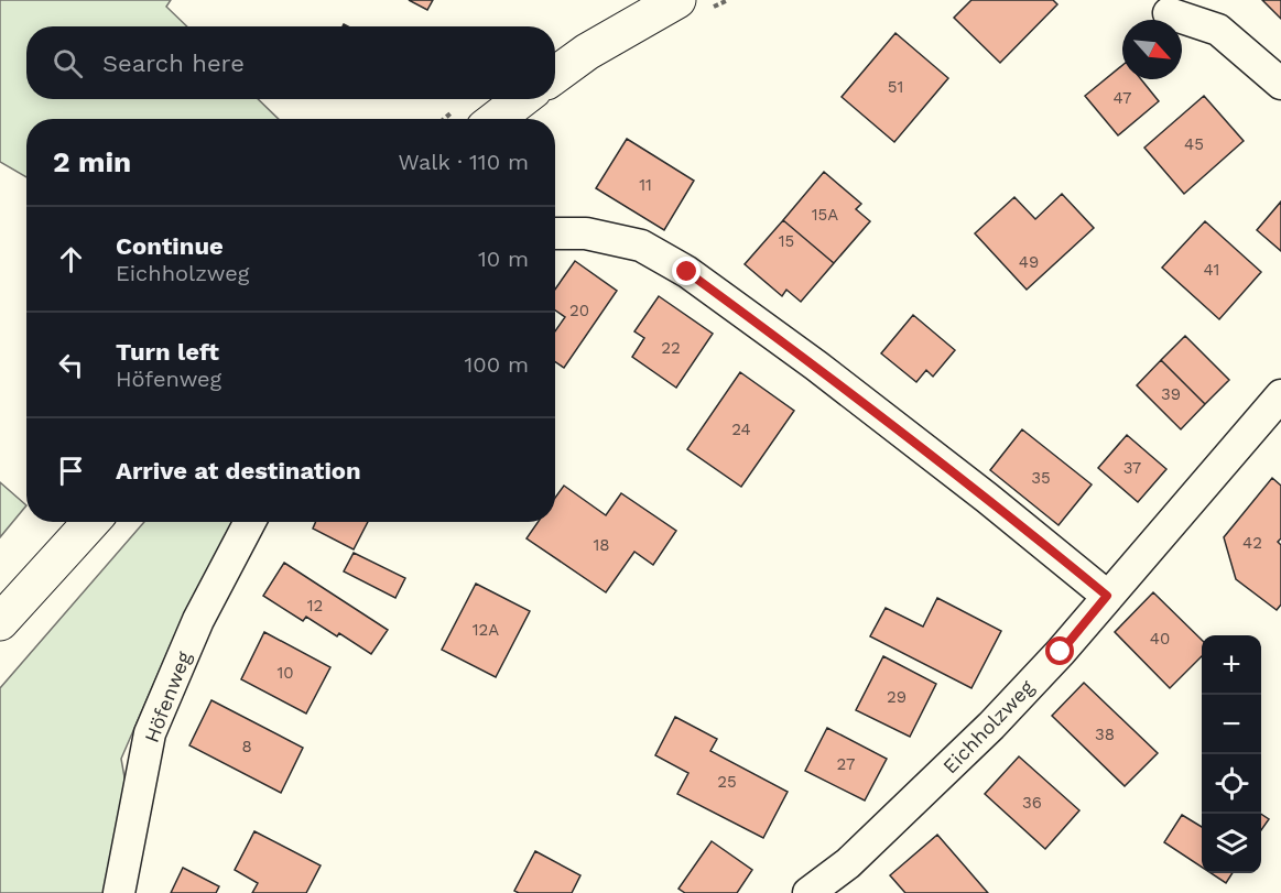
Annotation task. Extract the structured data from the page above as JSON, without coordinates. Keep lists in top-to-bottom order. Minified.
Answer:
{"streets":{"street":["Höfenweg","Eichholzweg"]},"house_numbers":["51","47","45","11","15A","15","49","41","20","22","39","24","37","35","42","18","12","12A","40","10","29","38","8","27","25","36"],"north":"bottom right","page":{"search":"Search here","heading":["2 min","Walk · 110 m"],"list":[["Continue","Eichholzweg","10 m"],["Turn left","Höfenweg","100 m"],"Arrive at destination"],"map_buttons":["+","−"]}}
